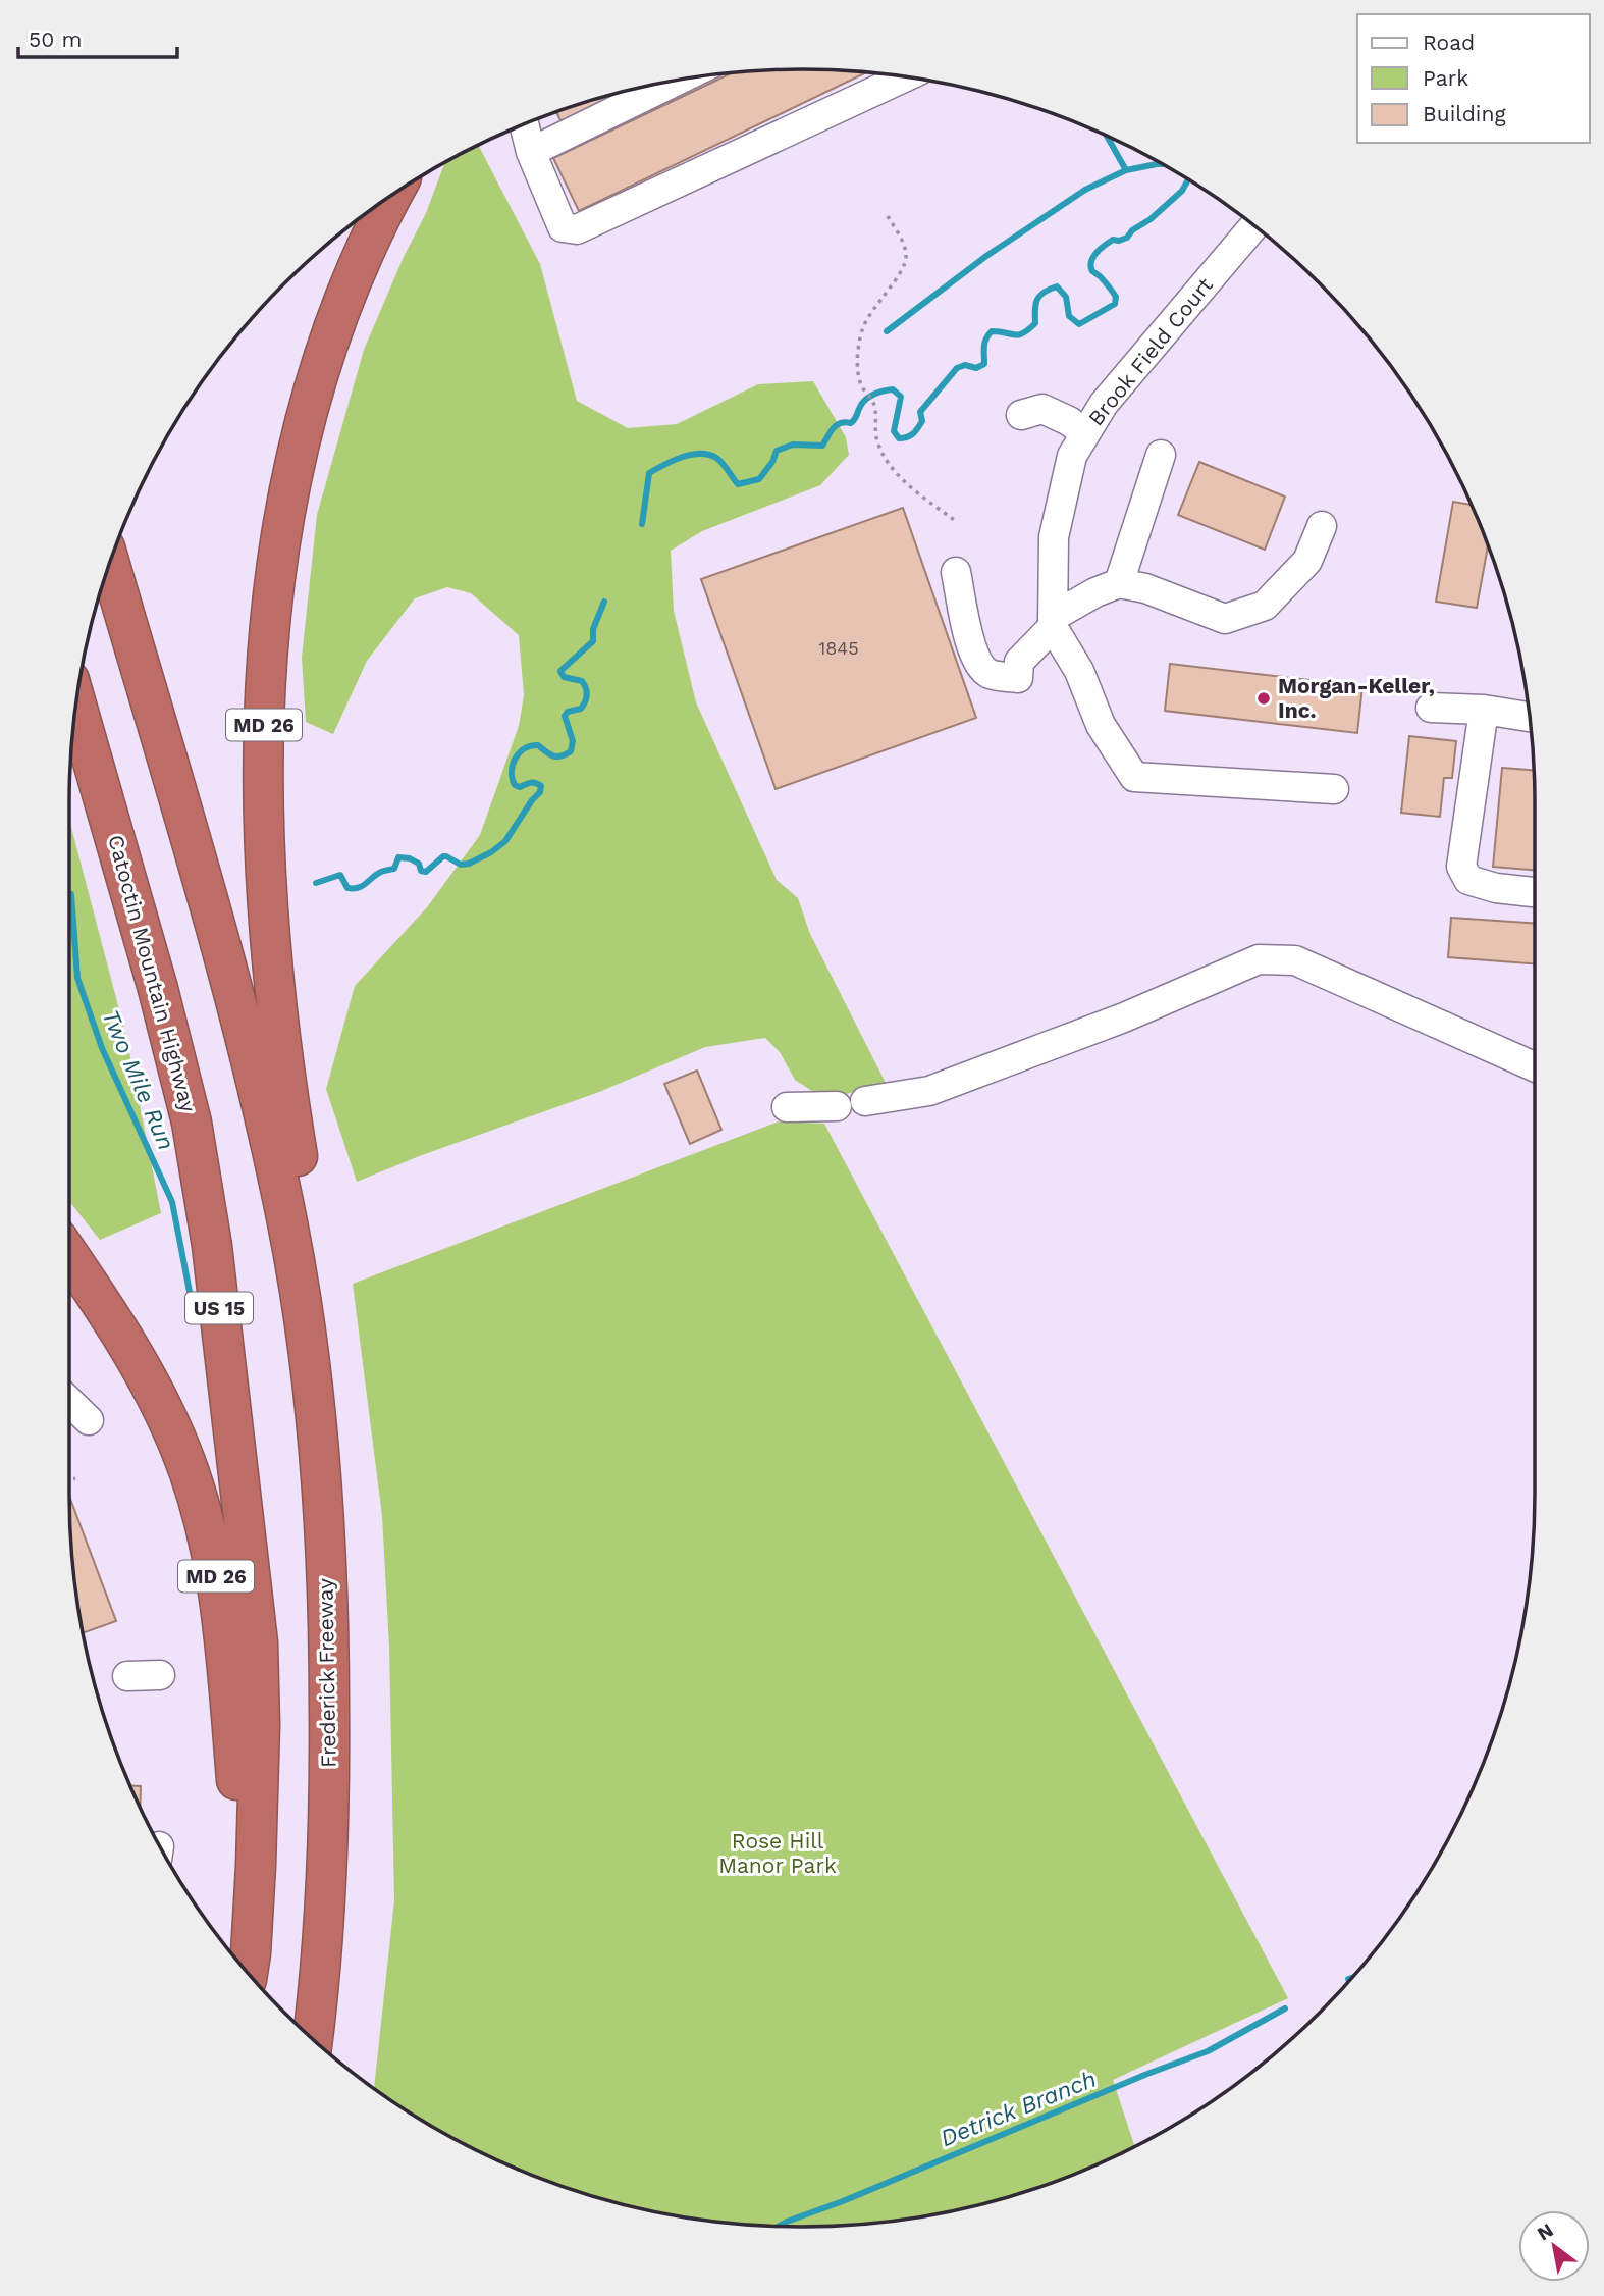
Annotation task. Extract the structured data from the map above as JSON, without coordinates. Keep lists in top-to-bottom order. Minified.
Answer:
{"streets":{"highway":["MD 26","Catoctin Mountain Highway","US 15","Frederick Freeway"],"street":["Brook Field Court"]},"crossings":[["MD 26","Catoctin Mountain Highway"],["MD 26","Frederick Freeway"]],"water":["Two Mile Run","Detrick Branch"],"parks":["Rose Hill Manor Park"],"places":["Morgan-Keller, Inc."],"house_numbers":["1845"],"legend":["Road","Park","Building"],"scale_bar":"50 m","north":"top left"}
